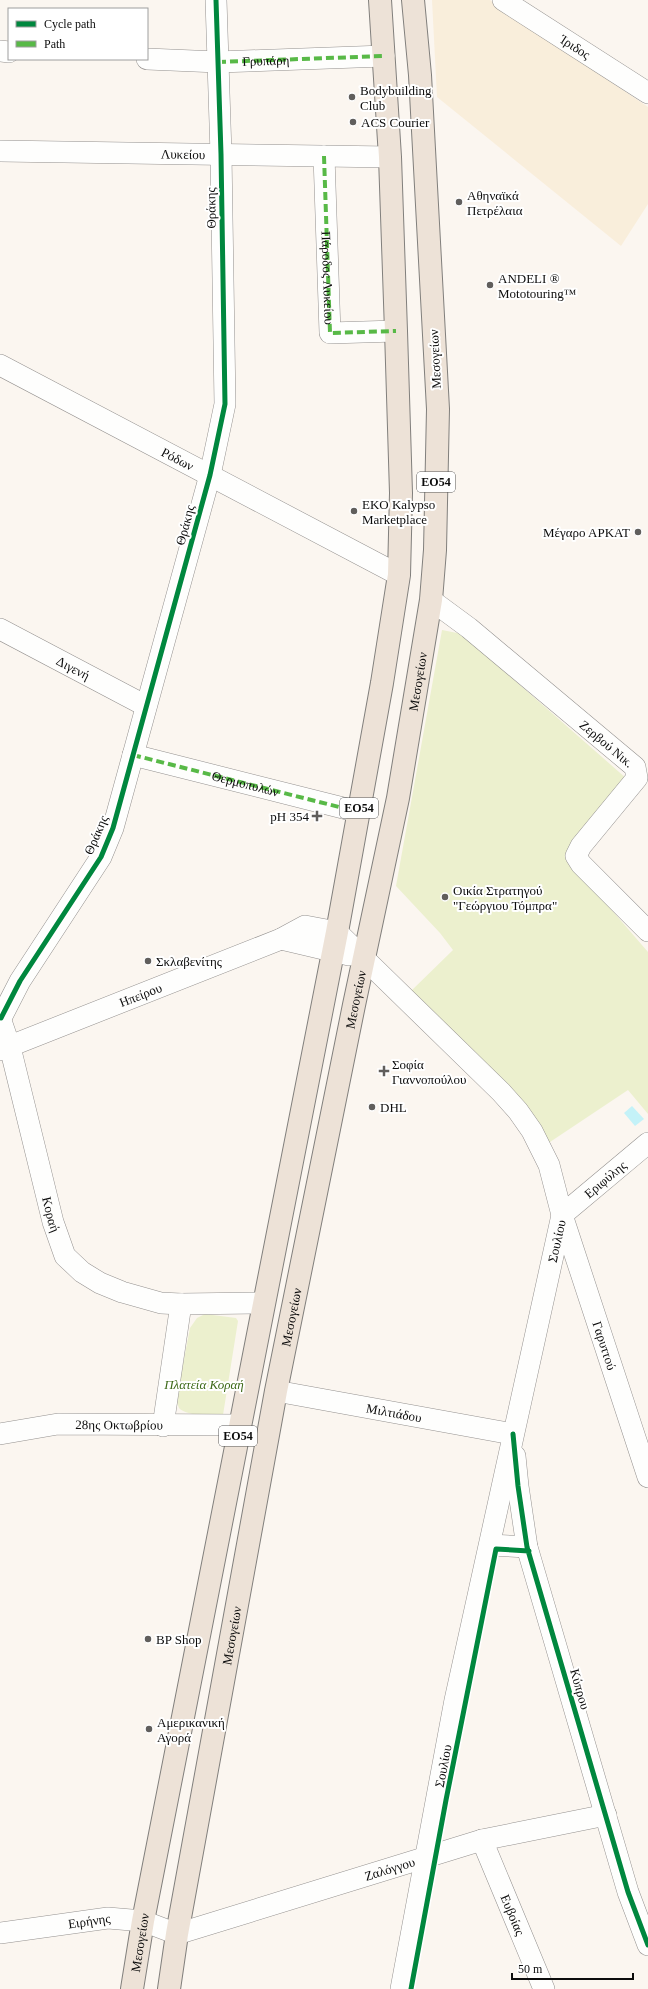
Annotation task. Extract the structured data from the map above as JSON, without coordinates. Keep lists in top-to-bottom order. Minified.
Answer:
{"streets":{"main road":["Μεσογείων","ΕΟ54"],"street":["Ίριδος","Γρυπάρη","Λυκείου","Θράκης","Πάροδος Λυκείου","Ρόδων","Διγενή","Ζερβού Νικ.","Θερμοπυλών","Ηπείρου","Εριφύλης","Κοραή","Σουλίου","Γαρυττού","Μιλτιάδου","28ης Οκτωβρίου","Κύπρου","Ζαλόγγου","Ευβοίας","Ειρήνης"]},"crossings":[["Γρυπάρη","Θράκης"],["Γρυπάρη","Μεσογείων"],["Λυκείου","Θράκης"],["Λυκείου","Πάροδος Λυκείου"],["Λυκείου","Μεσογείων"],["Θράκης","Ρόδων"],["Θράκης","Διγενή"],["Θράκης","Θερμοπυλών"],["Θράκης","Κοραή"],["Πάροδος Λυκείου","Μεσογείων"],["Μεσογείων","Ρόδων"],["Μεσογείων","Ζερβού Νικ."],["Μεσογείων","Θερμοπυλών"],["Μεσογείων","Ηπείρου"],["Μεσογείων","Κοραή"],["Μεσογείων","Σουλίου"],["Μεσογείων","Μιλτιάδου"],["Μεσογείων","28ης Οκτωβρίου"],["Μεσογείων","Ζαλόγγου"],["Μεσογείων","Ειρήνης"],["Ηπείρου","Κοραή"],["Ηπείρου","Σουλίου"],["Εριφύλης","Σουλίου"],["Εριφύλης","Γαρυττού"],["Σουλίου","Γαρυττού"],["Σουλίου","Μιλτιάδου"],["Σουλίου","Κύπρου"],["Σουλίου","Ζαλόγγου"],["Μιλτιάδου","Κύπρου"],["Κύπρου","Ζαλόγγου"],["Ζαλόγγου","Ευβοίας"],["Ζαλόγγου","Ειρήνης"]],"parks":["Πλατεία Κοραή"],"places":{"other":["Bodybuilding Club","ACS Courier","Αθηναϊκά Πετρέλαια","ANDELI ® Mototouring™","EKO Kalypso Marketplace","Μέγαρο ΑΡΚΑΤ","Οικία Στρατηγού \"Γεώργιου Τόμπρα\"","Σκλαβενίτης","DHL","BP Shop","Αμερικανική Αγορά"],"health":["pH 354","Σοφία Γιαννοπούλου"]},"legend":["Cycle path","Path"],"scale_bar":"50 m"}
